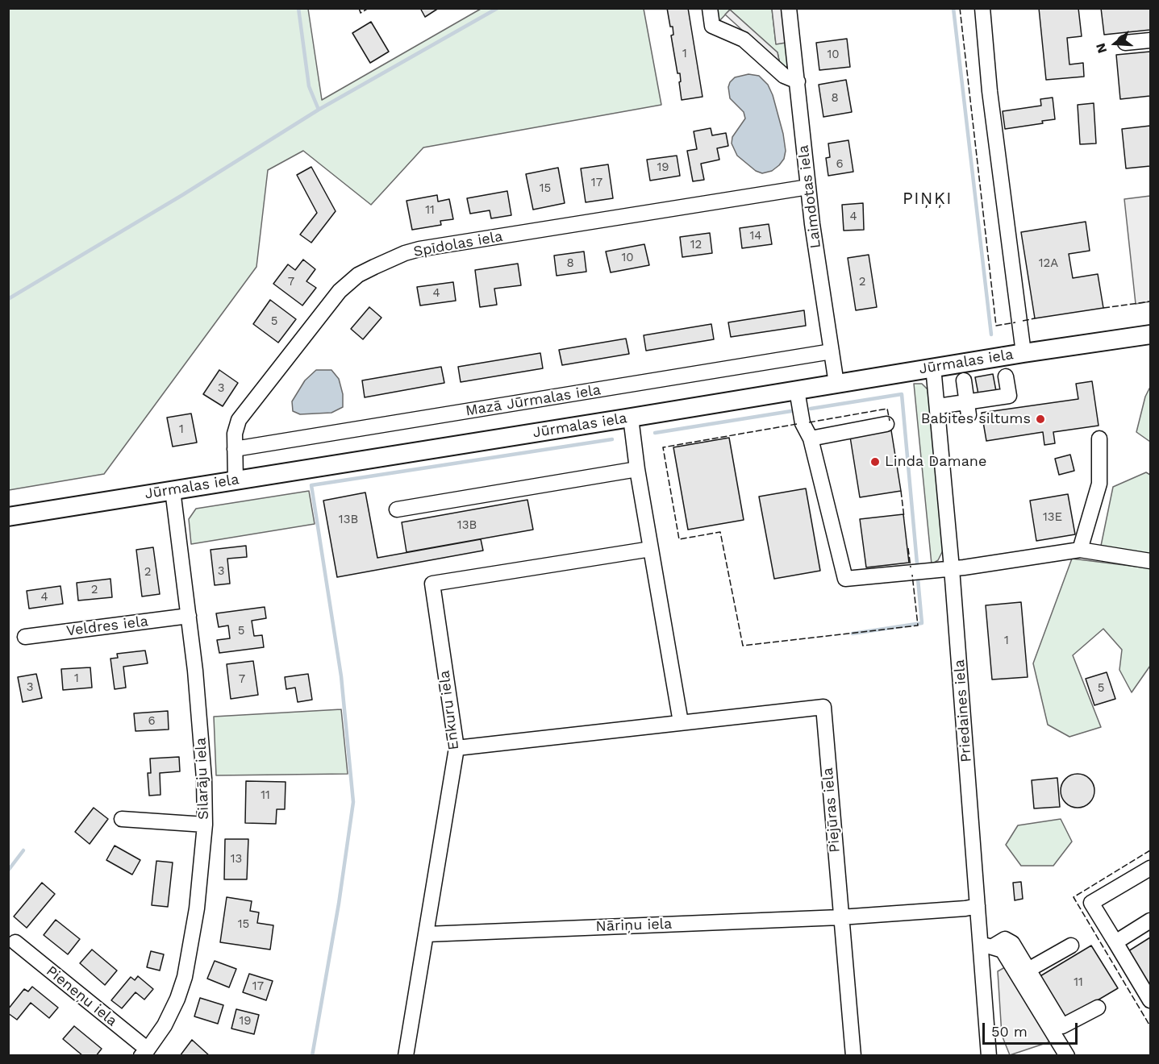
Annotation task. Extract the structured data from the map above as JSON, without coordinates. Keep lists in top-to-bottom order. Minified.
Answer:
{"streets":{"main road":["Jūrmalas iela"],"street":["Laimdotas iela","Spīdolas iela","Mazā Jūrmalas iela","Veldres iela","Enkuru iela","Priedaines iela","Silarāju iela","Piejūras iela","Nāriņu iela","Pieneņu iela"]},"crossings":[["Laimdotas iela","Spīdolas iela"],["Laimdotas iela","Jūrmalas iela"],["Laimdotas iela","Mazā Jūrmalas iela"],["Spīdolas iela","Jūrmalas iela"],["Spīdolas iela","Mazā Jūrmalas iela"],["Jūrmalas iela","Priedaines iela"],["Jūrmalas iela","Silarāju iela"],["Veldres iela","Silarāju iela"],["Enkuru iela","Piejūras iela"],["Enkuru iela","Nāriņu iela"],["Priedaines iela","Nāriņu iela"],["Silarāju iela","Pieneņu iela"],["Piejūras iela","Nāriņu iela"]],"districts":["PIŅĶI"],"places":["Babites siltums","Linda Damane"],"house_numbers":["1","10","8","6","19","17","15","11","4","14","12","10","8","12A","7","2","4","5","3","1","13E","13B","13B","3","2","2","4","5","1","1","7","3","5","6","11","13","15","11","17","19"],"scale_bar":"50 m","north":"left"}
